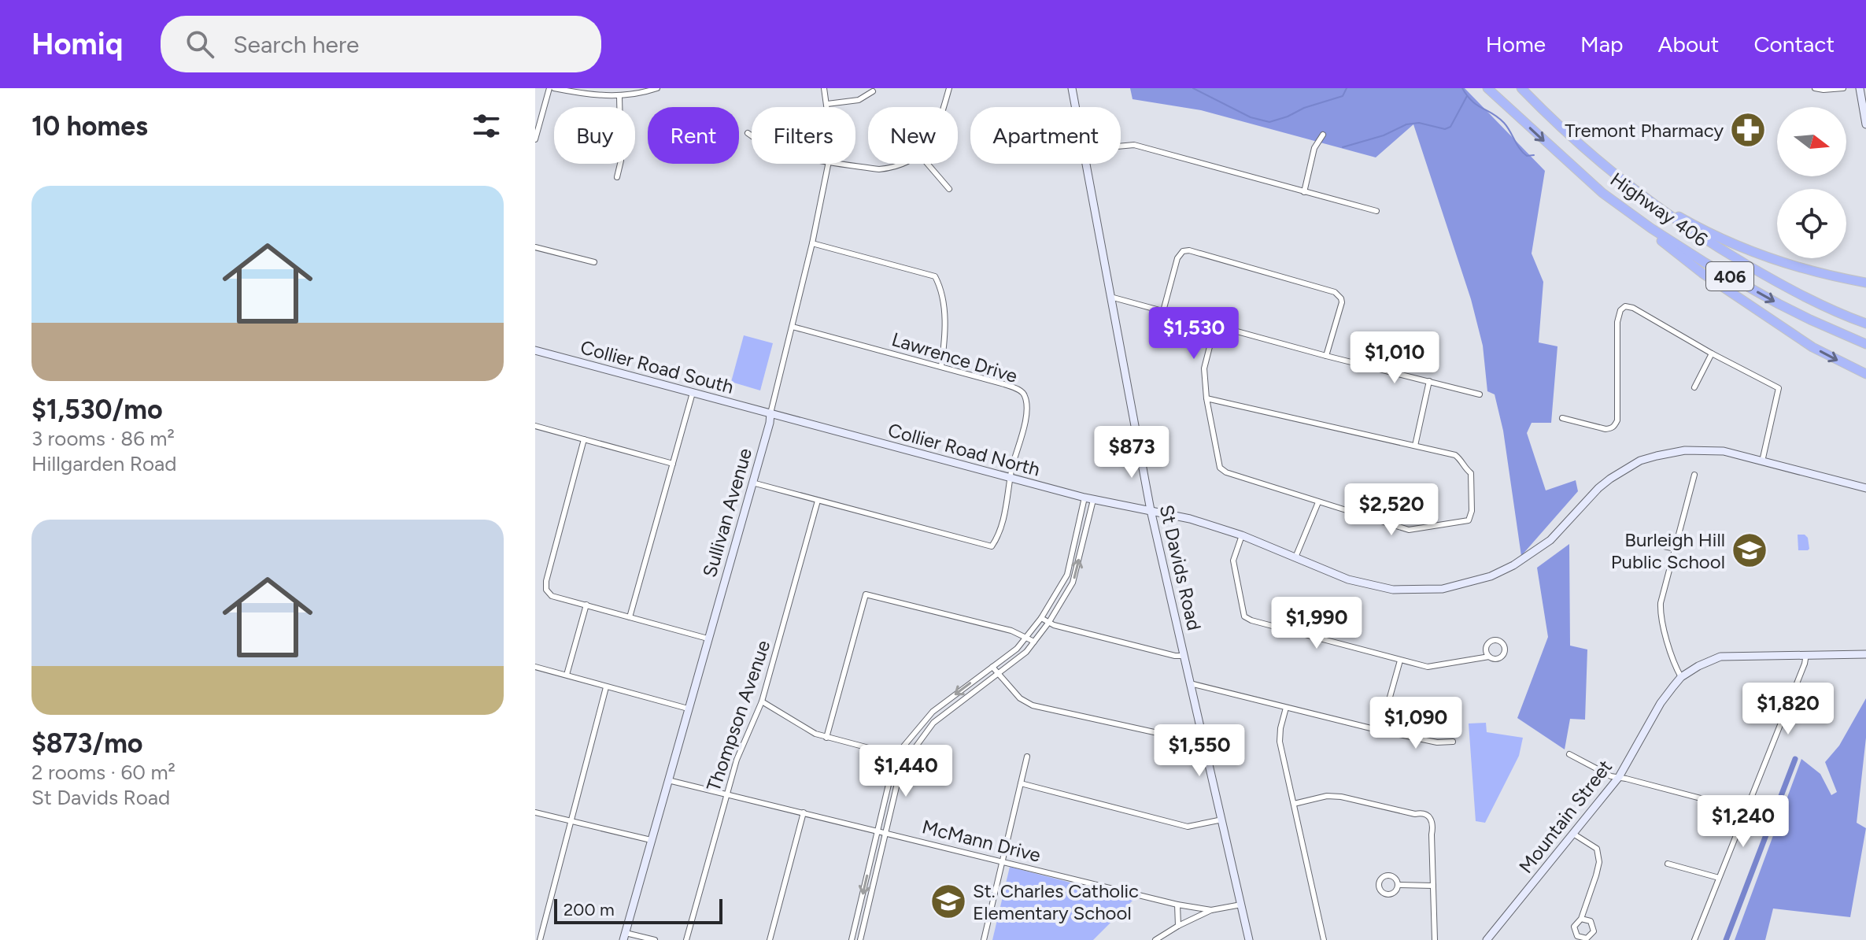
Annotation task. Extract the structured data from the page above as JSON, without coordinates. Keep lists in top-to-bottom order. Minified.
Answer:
{"streets":{"highway":["Highway 406","406"],"main road":["Collier Road South","Collier Road North","Sullivan Avenue","St Davids Road","Mountain Street"],"street":["Lawrence Drive","Thompson Avenue","McMann Drive"]},"crossings":[["Lawrence Drive","Collier Road North"],["Lawrence Drive","Sullivan Avenue"],["Collier Road South","Collier Road North"],["Collier Road South","Sullivan Avenue"],["Collier Road North","Sullivan Avenue"],["Collier Road North","St Davids Road"],["Sullivan Avenue","McMann Drive"],["Thompson Avenue","McMann Drive"]],"places":{"pharmacy":["Tremont Pharmacy"],"school or university":["Burleigh Hill Public School","St. Charles Catholic Elementary School"]},"scale_bar":"200 m","north":"right","page":{"header":"Homiq","search":"Search here","nav":["Home","Map","About","Contact"],"heading":"10 homes","chip":["Buy","Rent","Filters","New","Apartment"],"list":[{"name":"$1,530/mo","note":"3 rooms · 86 m² · Hillgarden Road"},{"name":"$873/mo","note":"2 rooms · 60 m² · St Davids Road"}],"price":["$1,530","$1,010","$873","$2,520","$1,990","$1,820","$1,090","$1,550","$1,440","$1,240"],"scale":"200 m"}}
